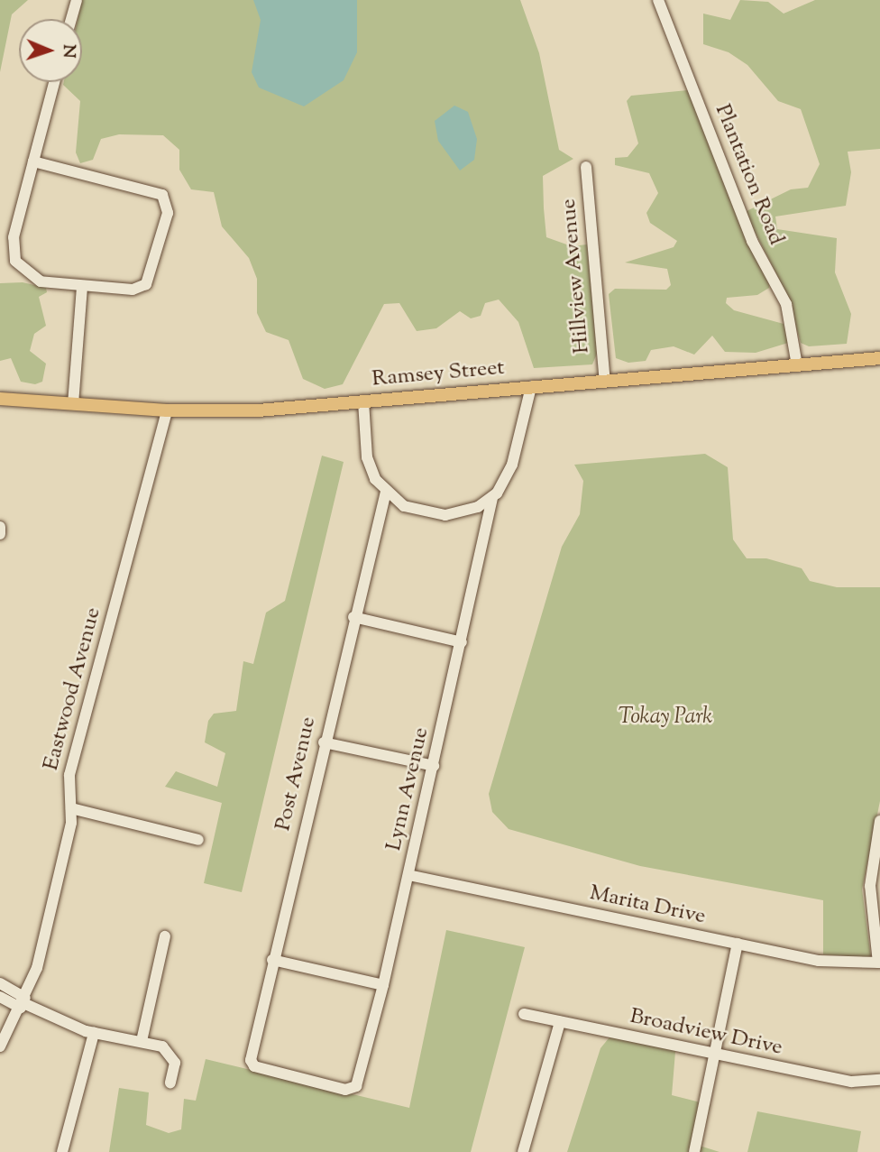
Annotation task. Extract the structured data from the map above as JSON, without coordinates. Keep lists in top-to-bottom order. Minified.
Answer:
{"streets":{"main road":["Ramsey Street"],"street":["Plantation Road","Hillview Avenue","Eastwood Avenue","Post Avenue","Lynn Avenue","Marita Drive","Broadview Drive"]},"crossings":[["Plantation Road","Ramsey Street"],["Hillview Avenue","Ramsey Street"],["Ramsey Street","Eastwood Avenue"],["Ramsey Street","Lynn Avenue"],["Post Avenue","Lynn Avenue"],["Lynn Avenue","Marita Drive"]],"parks":["Tokay Park"],"north":"right"}
